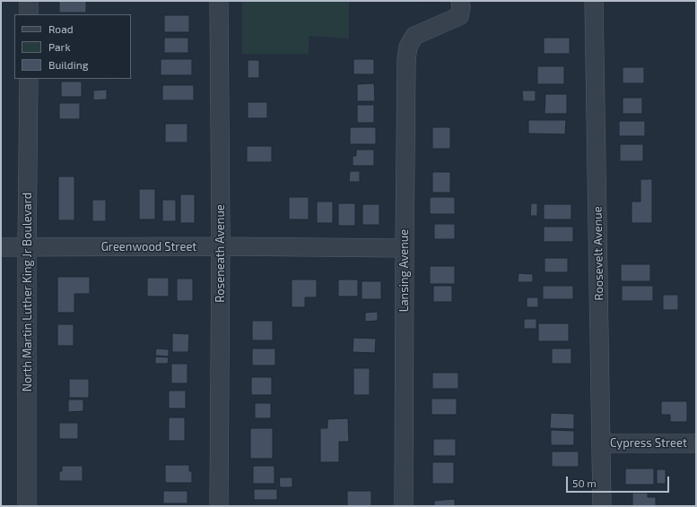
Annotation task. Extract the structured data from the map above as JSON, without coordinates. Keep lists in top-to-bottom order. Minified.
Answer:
{"streets":{"street":["Greenwood Street","Roseneath Avenue","Roosevelt Avenue","Lansing Avenue","North Martin Luther King Jr Boulevard","Cypress Street"]},"crossings":[["Greenwood Street","Roseneath Avenue"],["Greenwood Street","Lansing Avenue"],["Greenwood Street","North Martin Luther King Jr Boulevard"],["Roosevelt Avenue","Cypress Street"]],"legend":["Road","Park","Building"],"scale_bar":"50 m"}
